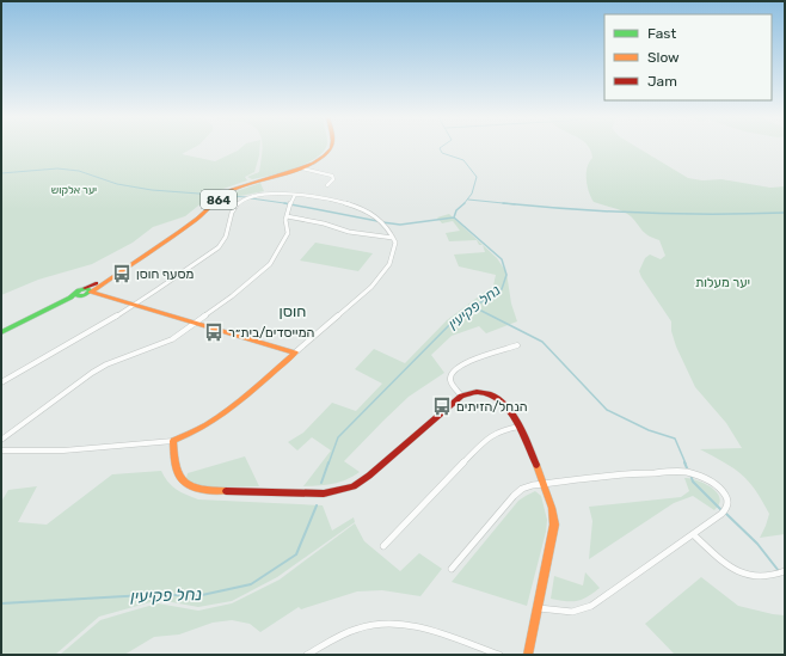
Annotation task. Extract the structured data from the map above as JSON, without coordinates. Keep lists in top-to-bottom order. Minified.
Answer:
{"streets":{"main road":["864"]},"districts":["חוסן"],"water":["נחל פקיעין"],"parks":["יער אלקוש","יער מעלות"],"places":{"bus stop":["מסעף חוסן","המייסדים/בית״ר","הנחל/הזיתים"]},"legend":["Fast","Slow","Jam"]}
